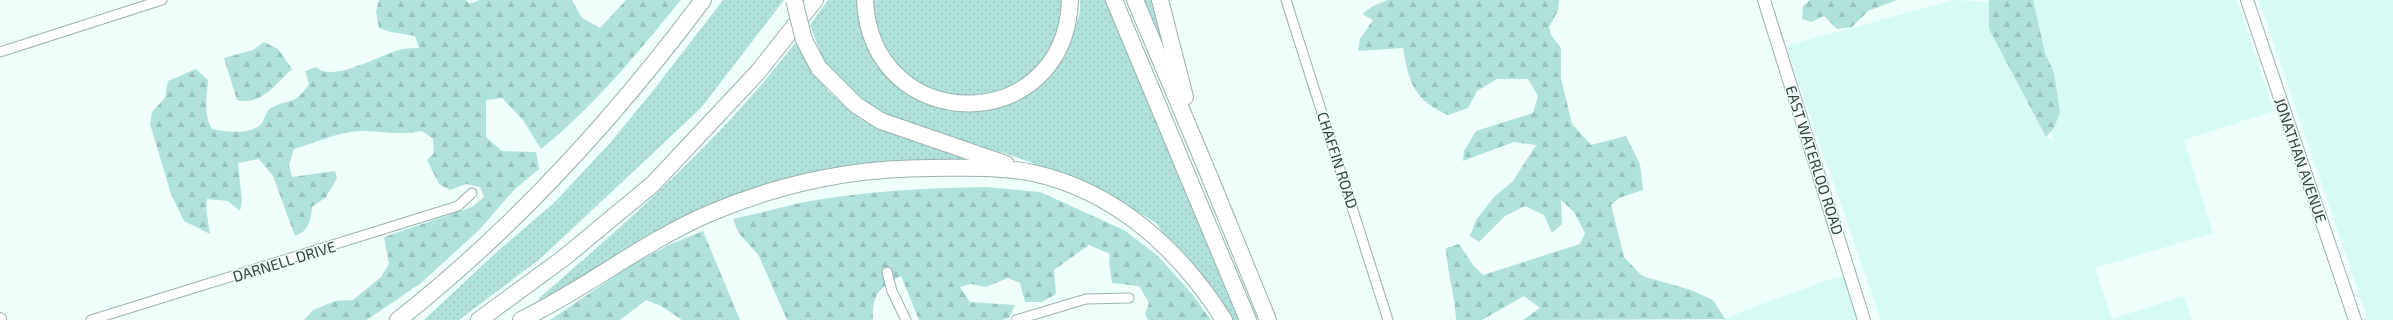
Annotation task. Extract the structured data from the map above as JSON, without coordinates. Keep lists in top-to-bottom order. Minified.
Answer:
{"streets":{"street":["CHAFFIN ROAD","EAST WATERLOO ROAD","JONATHAN AVENUE","DARNELL DRIVE"]}}
